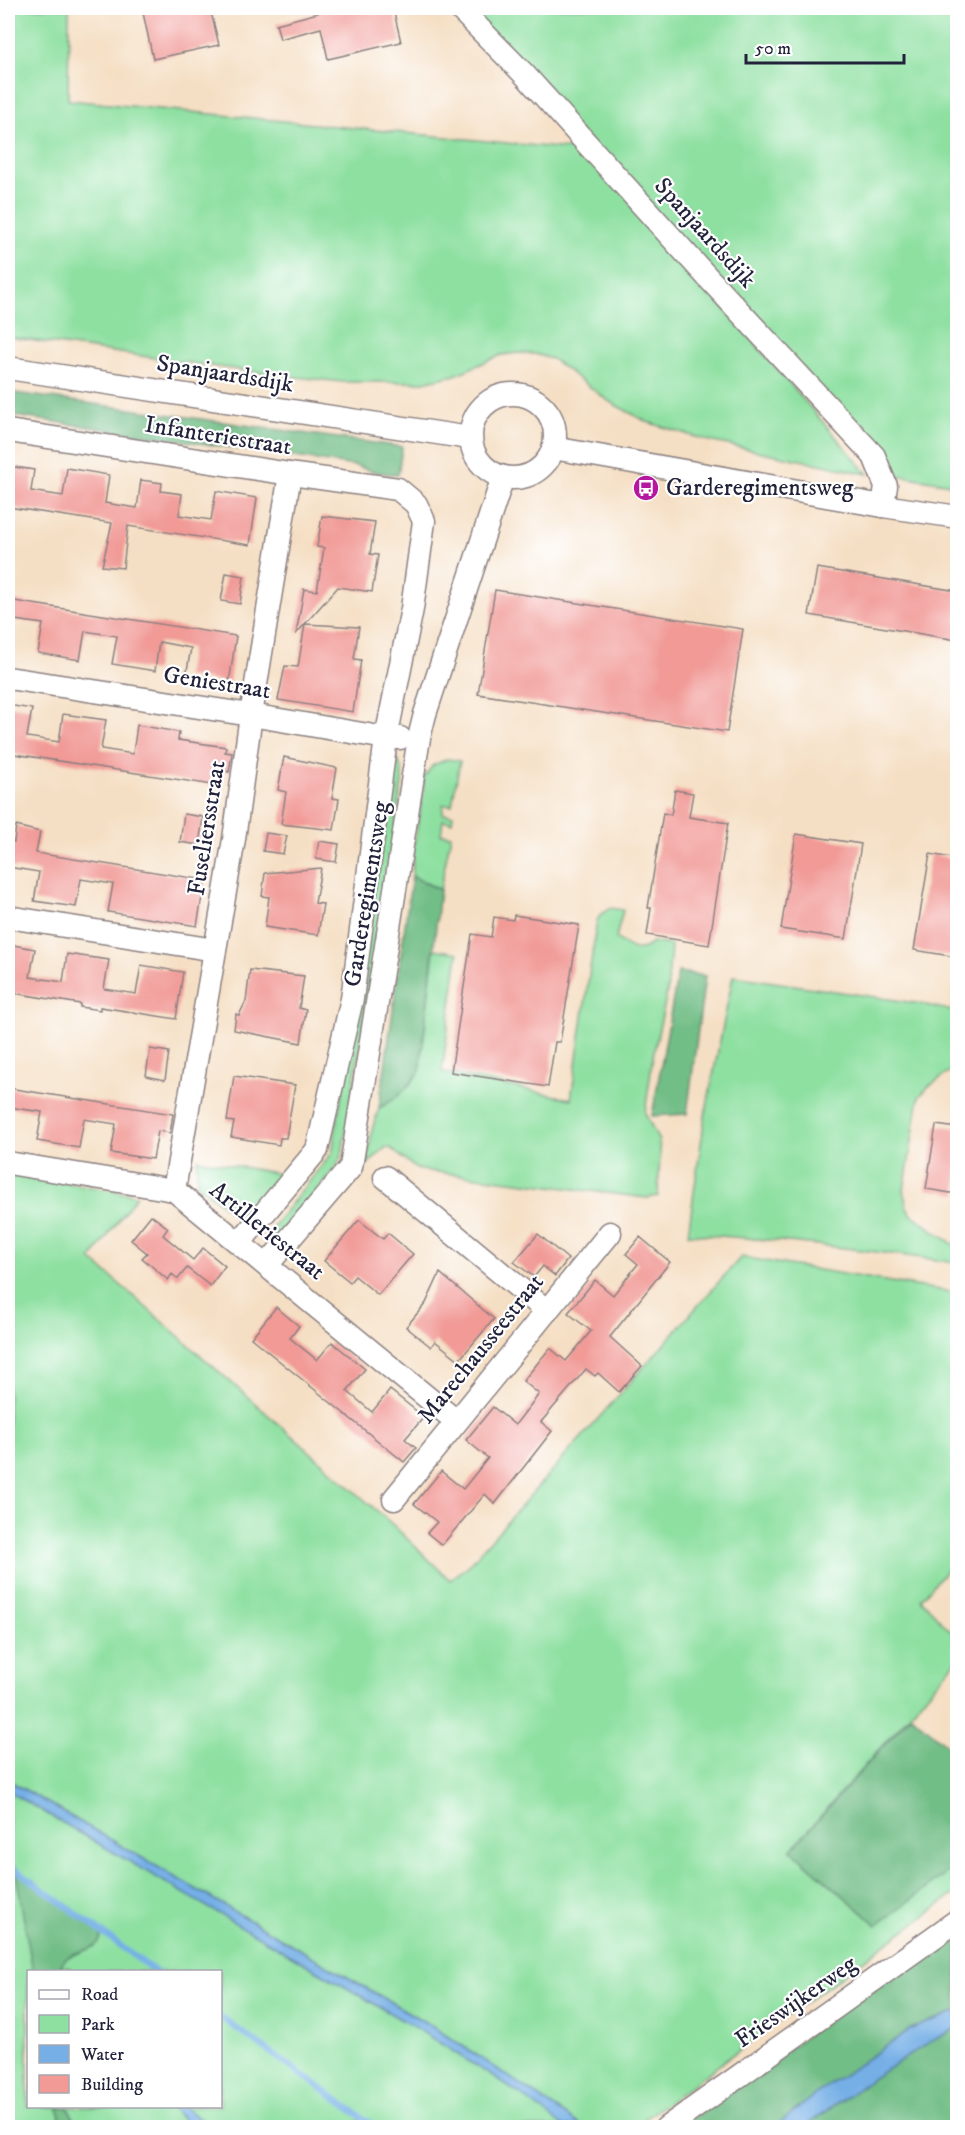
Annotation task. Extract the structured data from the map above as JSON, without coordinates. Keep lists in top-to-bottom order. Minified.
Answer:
{"streets":{"street":["Spanjaardsdijk","Infanteriestraat","Geniestraat","Fuseliersstraat","Garderegimentsweg","Artilleriestraat","Marechausseestraat","Frieswijkerweg"]},"crossings":[["Spanjaardsdijk","Garderegimentsweg"],["Infanteriestraat","Fuseliersstraat"],["Infanteriestraat","Garderegimentsweg"],["Geniestraat","Fuseliersstraat"],["Geniestraat","Garderegimentsweg"],["Fuseliersstraat","Artilleriestraat"],["Garderegimentsweg","Artilleriestraat"],["Artilleriestraat","Marechausseestraat"]],"places":{"bus stop":["Garderegimentsweg"]},"legend":["Road","Park","Water","Building"],"scale_bar":"50 m"}
